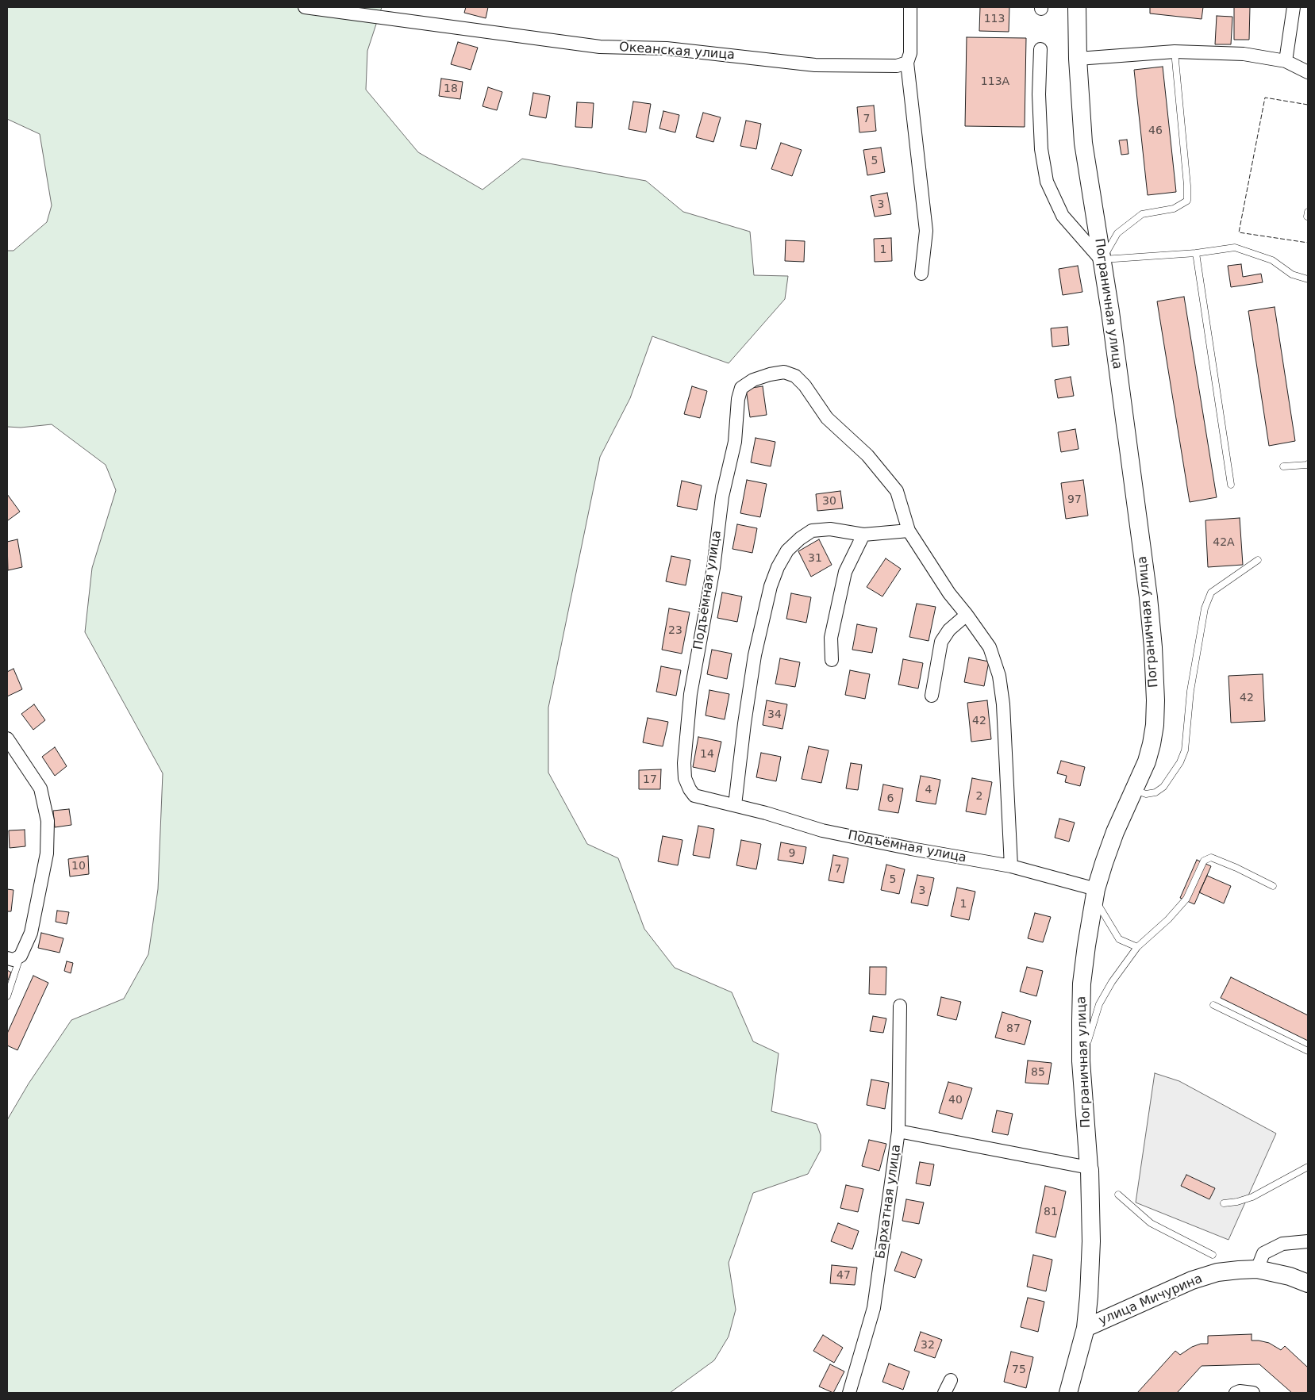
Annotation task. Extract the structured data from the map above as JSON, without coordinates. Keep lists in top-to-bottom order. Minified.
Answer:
{"streets":{"main road":["Пограничная улица","улица Мичурина"],"street":["Океанская улица","Подъёмная улица","Бархатная улица"]},"crossings":[["Пограничная улица","Подъёмная улица"],["Пограничная улица","улица Мичурина"]],"house_numbers":["113","113А","18","7","46","5","3","1","97","30","42А","31","23","42","34","42","14","17","4","2","6","9","10","7","5","3","1","87","85","40","81","47","32","75"]}
